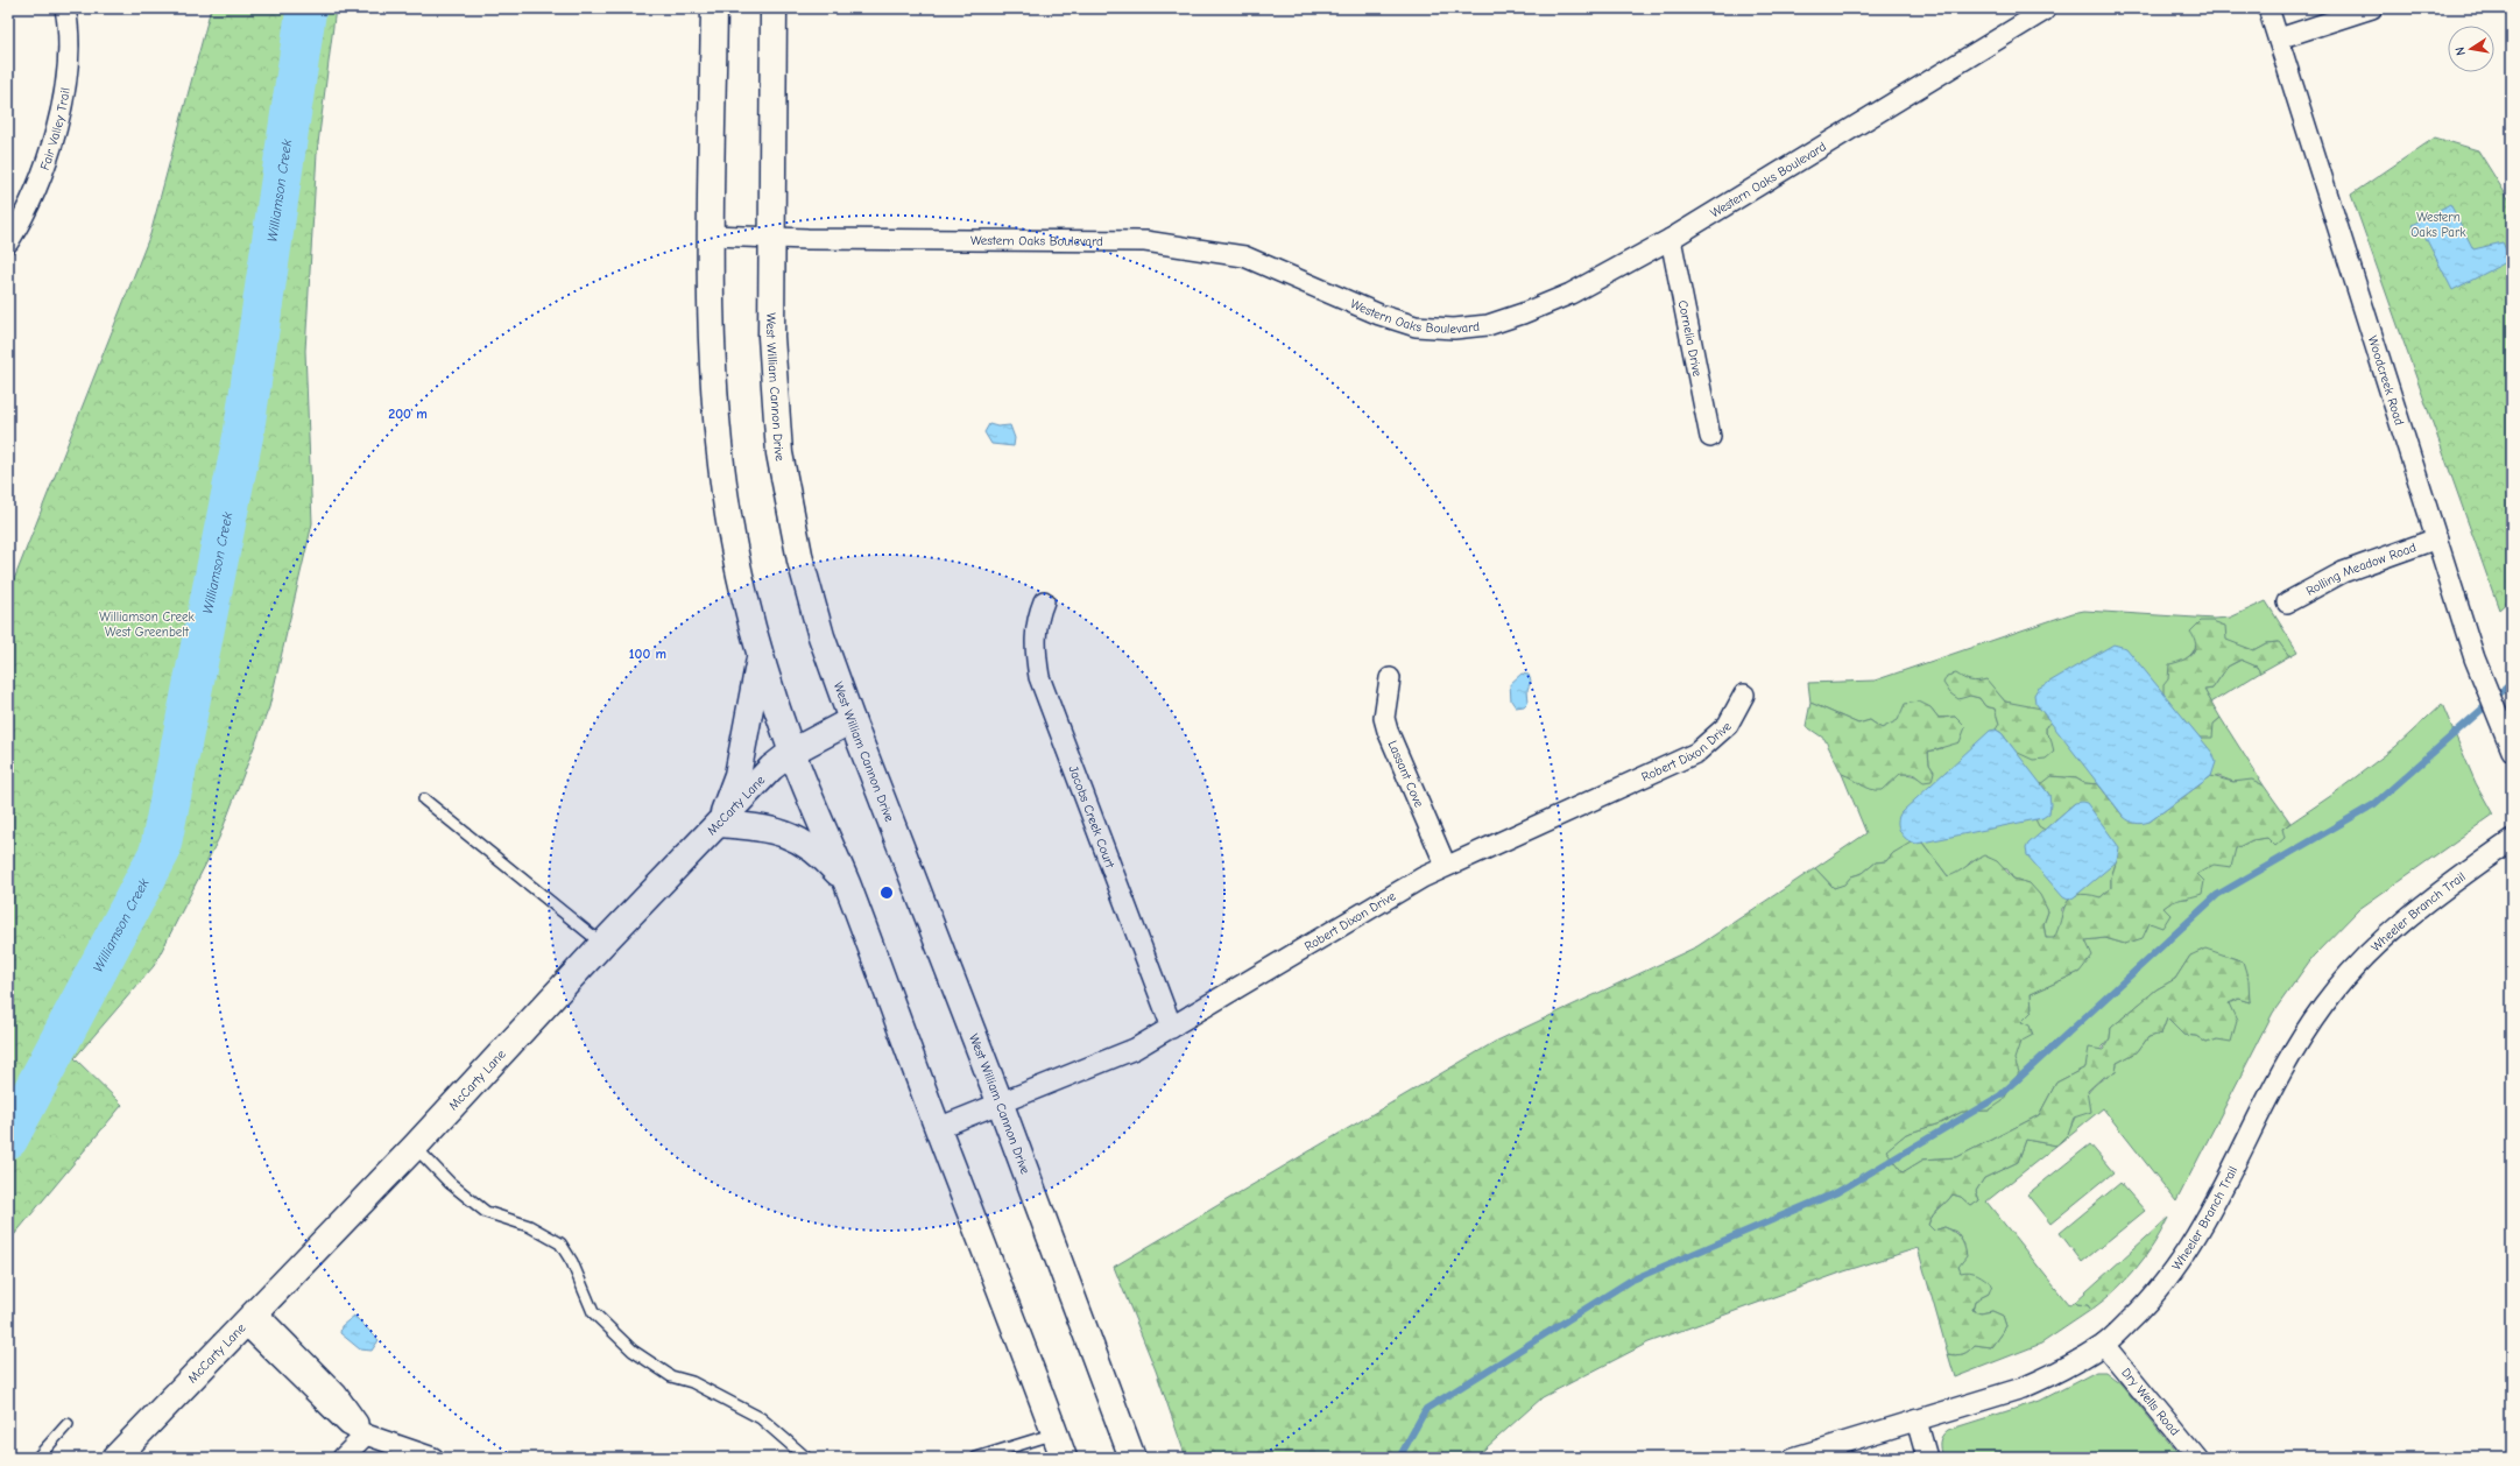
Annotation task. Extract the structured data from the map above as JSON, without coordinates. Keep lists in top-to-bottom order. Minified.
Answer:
{"streets":{"main road":["West William Cannon Drive","McCarty Lane"],"street":["Fair Valley Trail","Western Oaks Boulevard","Cornelia Drive","Woodcreek Road","Rolling Meadow Road","Robert Dixon Drive","Lassant Cove","Jacobs Creek Court","Wheeler Branch Trail","Dry Wells Road"]},"crossings":[["Western Oaks Boulevard","Cornelia Drive"],["Western Oaks Boulevard","West William Cannon Drive"],["Woodcreek Road","Rolling Meadow Road"],["West William Cannon Drive","Robert Dixon Drive"],["West William Cannon Drive","McCarty Lane"],["Robert Dixon Drive","Lassant Cove"],["Robert Dixon Drive","Jacobs Creek Court"],["Wheeler Branch Trail","Dry Wells Road"]],"water":["Williamson Creek"],"parks":["Western Oaks Park","Williamson Creek West Greenbelt"],"north":"left","rings":["200 m","100 m"]}
